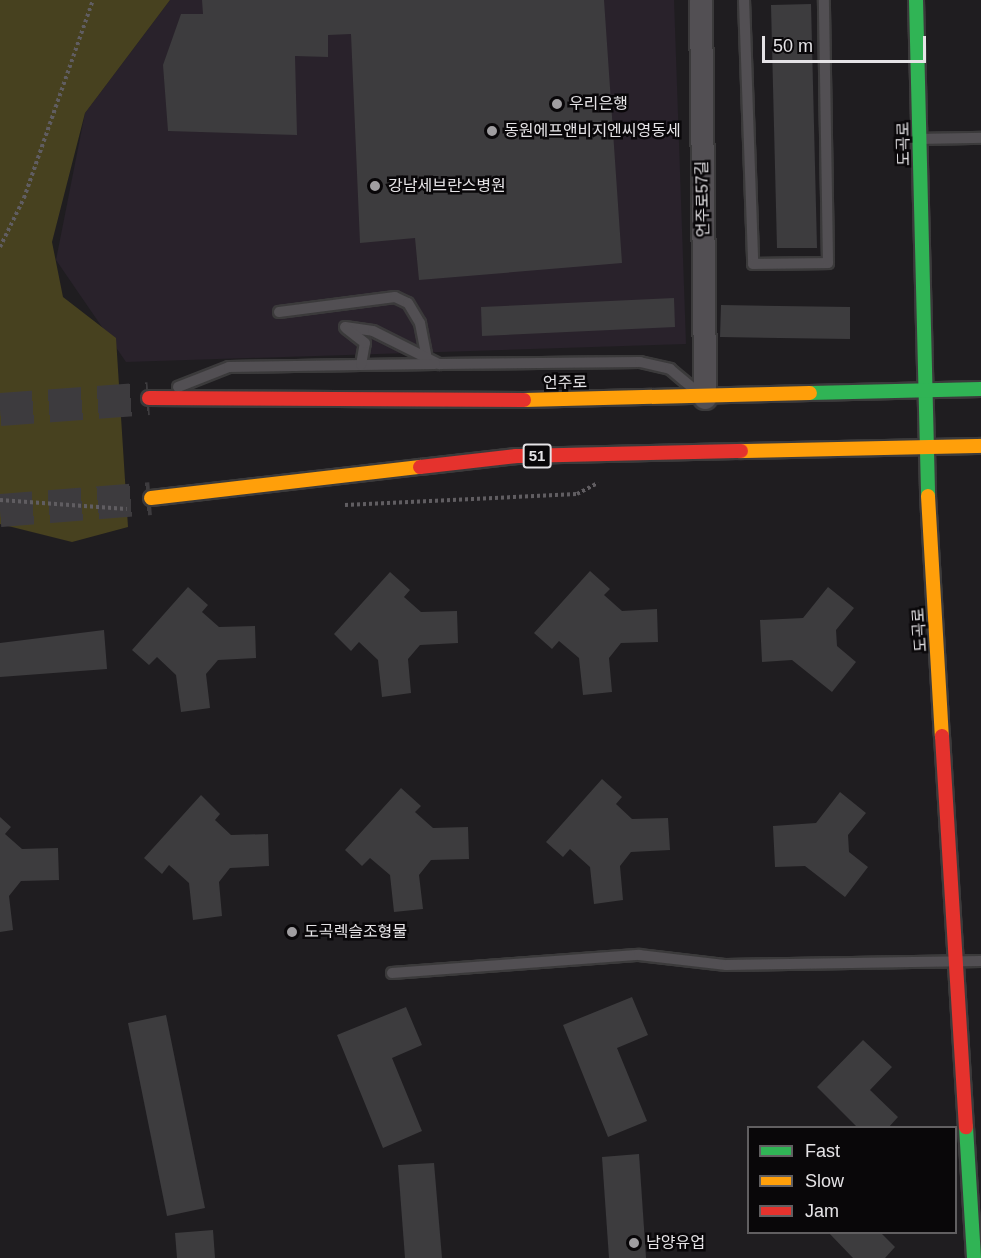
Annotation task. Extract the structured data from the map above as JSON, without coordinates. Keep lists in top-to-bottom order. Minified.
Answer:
{"streets":{"main road":["도곡로","언주로","51"],"street":["언주로57길"]},"crossings":[["도곡로","언주로"],["도곡로","51"],["언주로57길","언주로"]],"places":["우리은행","동원에프앤비지엔씨영동세","강남세브란스병원","도곡렉슬조형물","남양유업"],"legend":["Fast","Slow","Jam"],"scale_bar":"50 m"}
